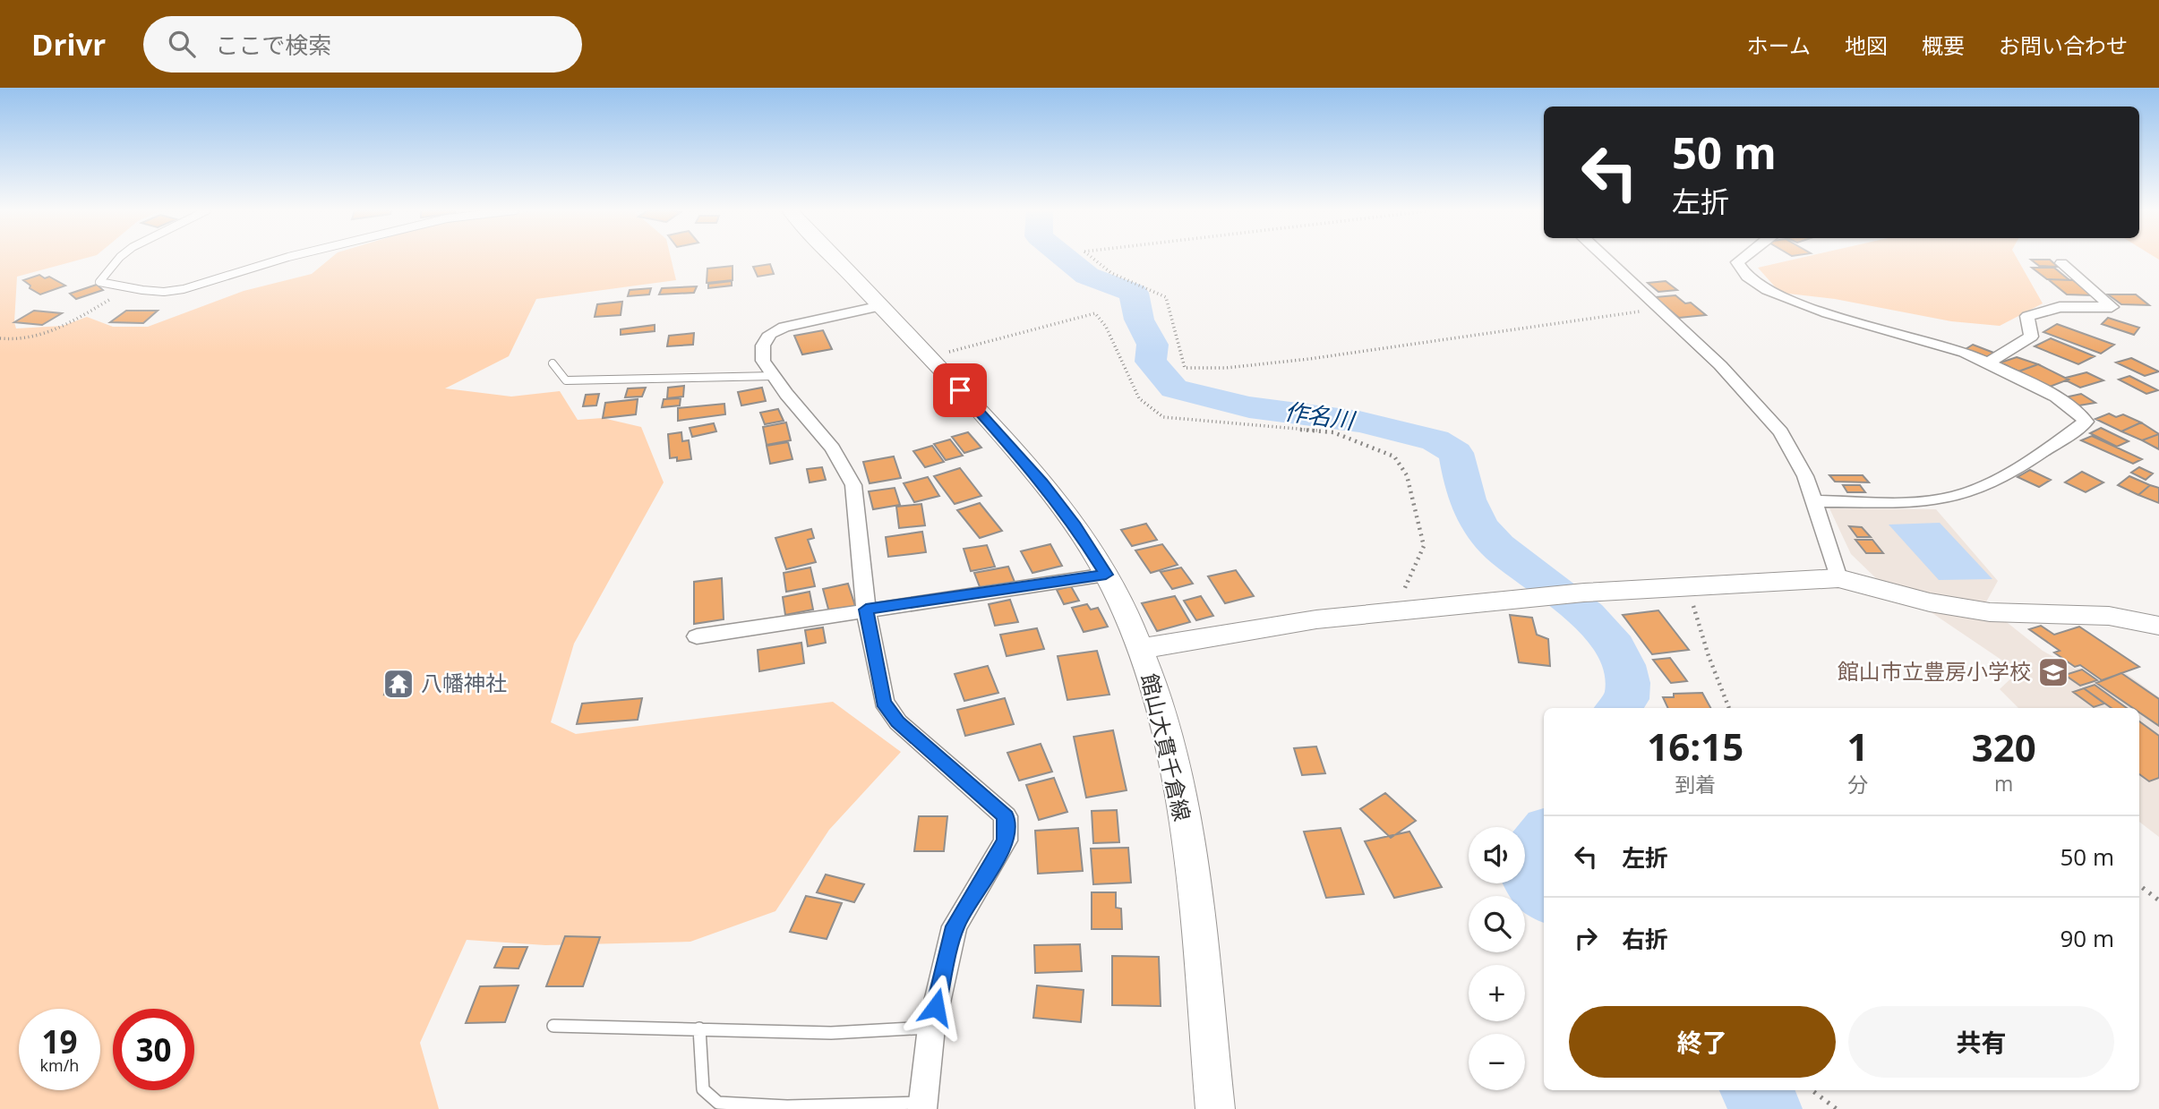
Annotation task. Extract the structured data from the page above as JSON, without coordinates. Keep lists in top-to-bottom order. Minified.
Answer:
{"streets":{"main road":["館山大貫千倉線"]},"water":["作名川"],"places":{"school or university":["館山市立豊房小学校"],"temple":["八幡神社"]},"page":{"header":"Drivr","search":"ここで検索","nav":["ホーム","地図","概要","お問い合わせ"],"turn":["50 m","左折"],"eta":["16:15","到着","1","分","320","m"],"list":[{"name":"左折","value":"50 m"},{"name":"右折","value":"90 m"}],"map_buttons":["+","−"],"buttons":["終了","共有"],"speed":"19 km/h","limit":"30"}}
